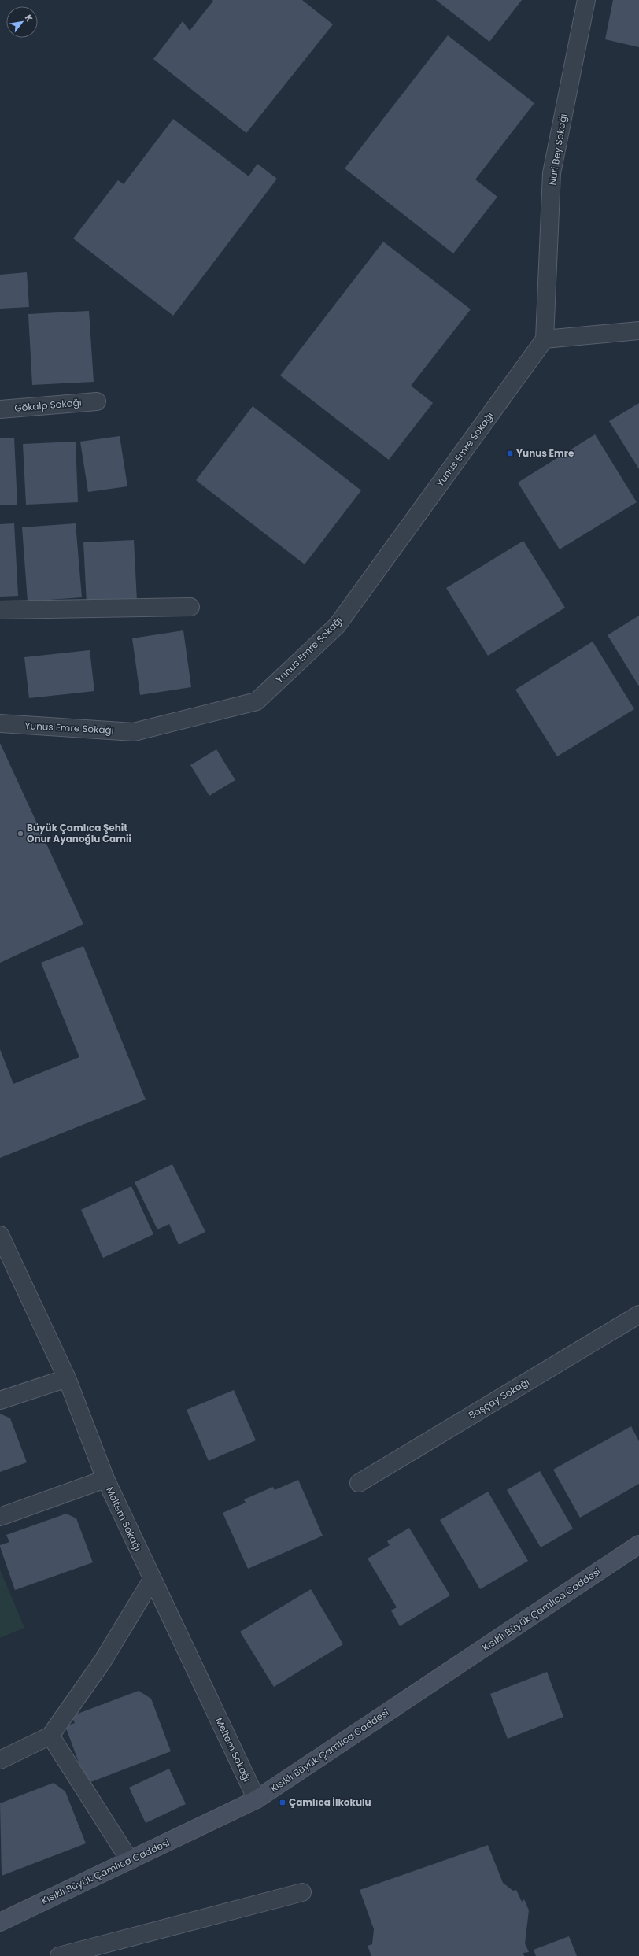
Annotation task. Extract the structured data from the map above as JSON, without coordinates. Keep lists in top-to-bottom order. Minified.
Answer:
{"streets":{"main road":["Kısıklı Büyük Çamlıca Caddesi"],"street":["Nuri Bey Sokağı","Gökalp Sokağı","Yunus Emre Sokağı","Başçay Sokağı","Meltem Sokağı"]},"crossings":[["Nuri Bey Sokağı","Yunus Emre Sokağı"],["Meltem Sokağı","Kısıklı Büyük Çamlıca Caddesi"]],"places":{"transit":["Yunus Emre","Çamlıca İlkokulu"],"other":["Büyük Çamlıca Şehit Onur Ayanoğlu Camii"]},"north":"top right"}
